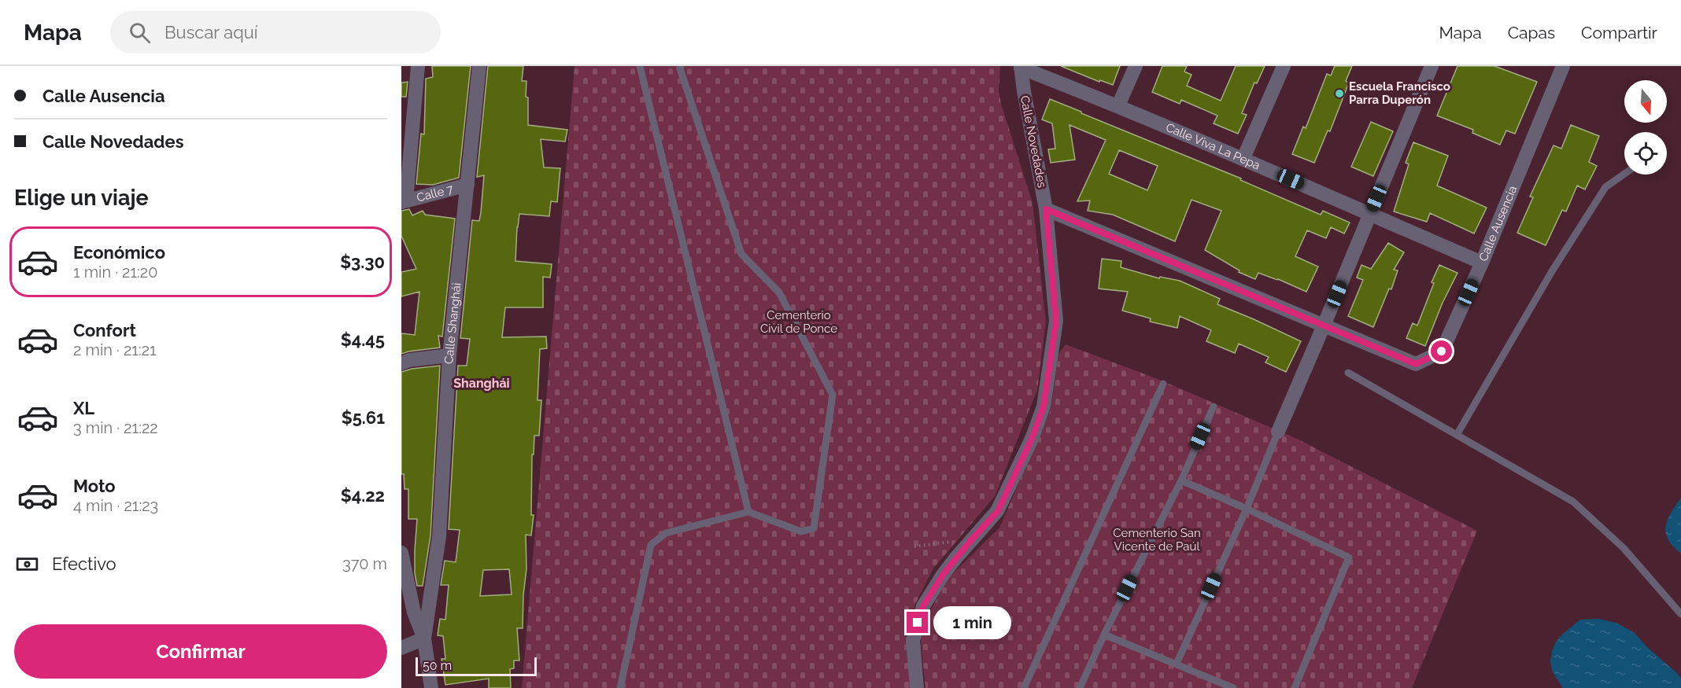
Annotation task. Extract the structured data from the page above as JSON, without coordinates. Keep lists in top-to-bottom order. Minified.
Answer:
{"streets":{"street":["Calle Novedades","Calle Viva La Pepa","Calle 7","Calle Ausencia","Calle Shanghái"]},"crossings":[["Calle Novedades","Calle Viva La Pepa"],["Calle Viva La Pepa","Calle Ausencia"],["Calle 7","Calle Shanghái"]],"districts":["Shanghái"],"parks":["Cementerio Civil de Ponce","Cementerio San Vicente de Paúl"],"places":["Escuela Francisco Parra Duperón"],"scale_bar":"50 m","north":"bottom","page":{"header":"Mapa","search":"Buscar aquí","nav":["Mapa","Capas","Compartir"],"banner":["Calle Ausencia","Calle Novedades"],"heading":"Elige un viaje","list":[{"name":"Económico","note":"1 min · 21:20","value":"$3.30"},{"name":"Confort","note":"2 min · 21:21","value":"$4.45"},{"name":"XL","note":"3 min · 21:22","value":"$5.61"},{"name":"Moto","note":"4 min · 21:23","value":"$4.22"}],"pay":["Efectivo","370 m"],"bubble":"1 min","buttons":"Confirmar","scale":"50 m"}}
